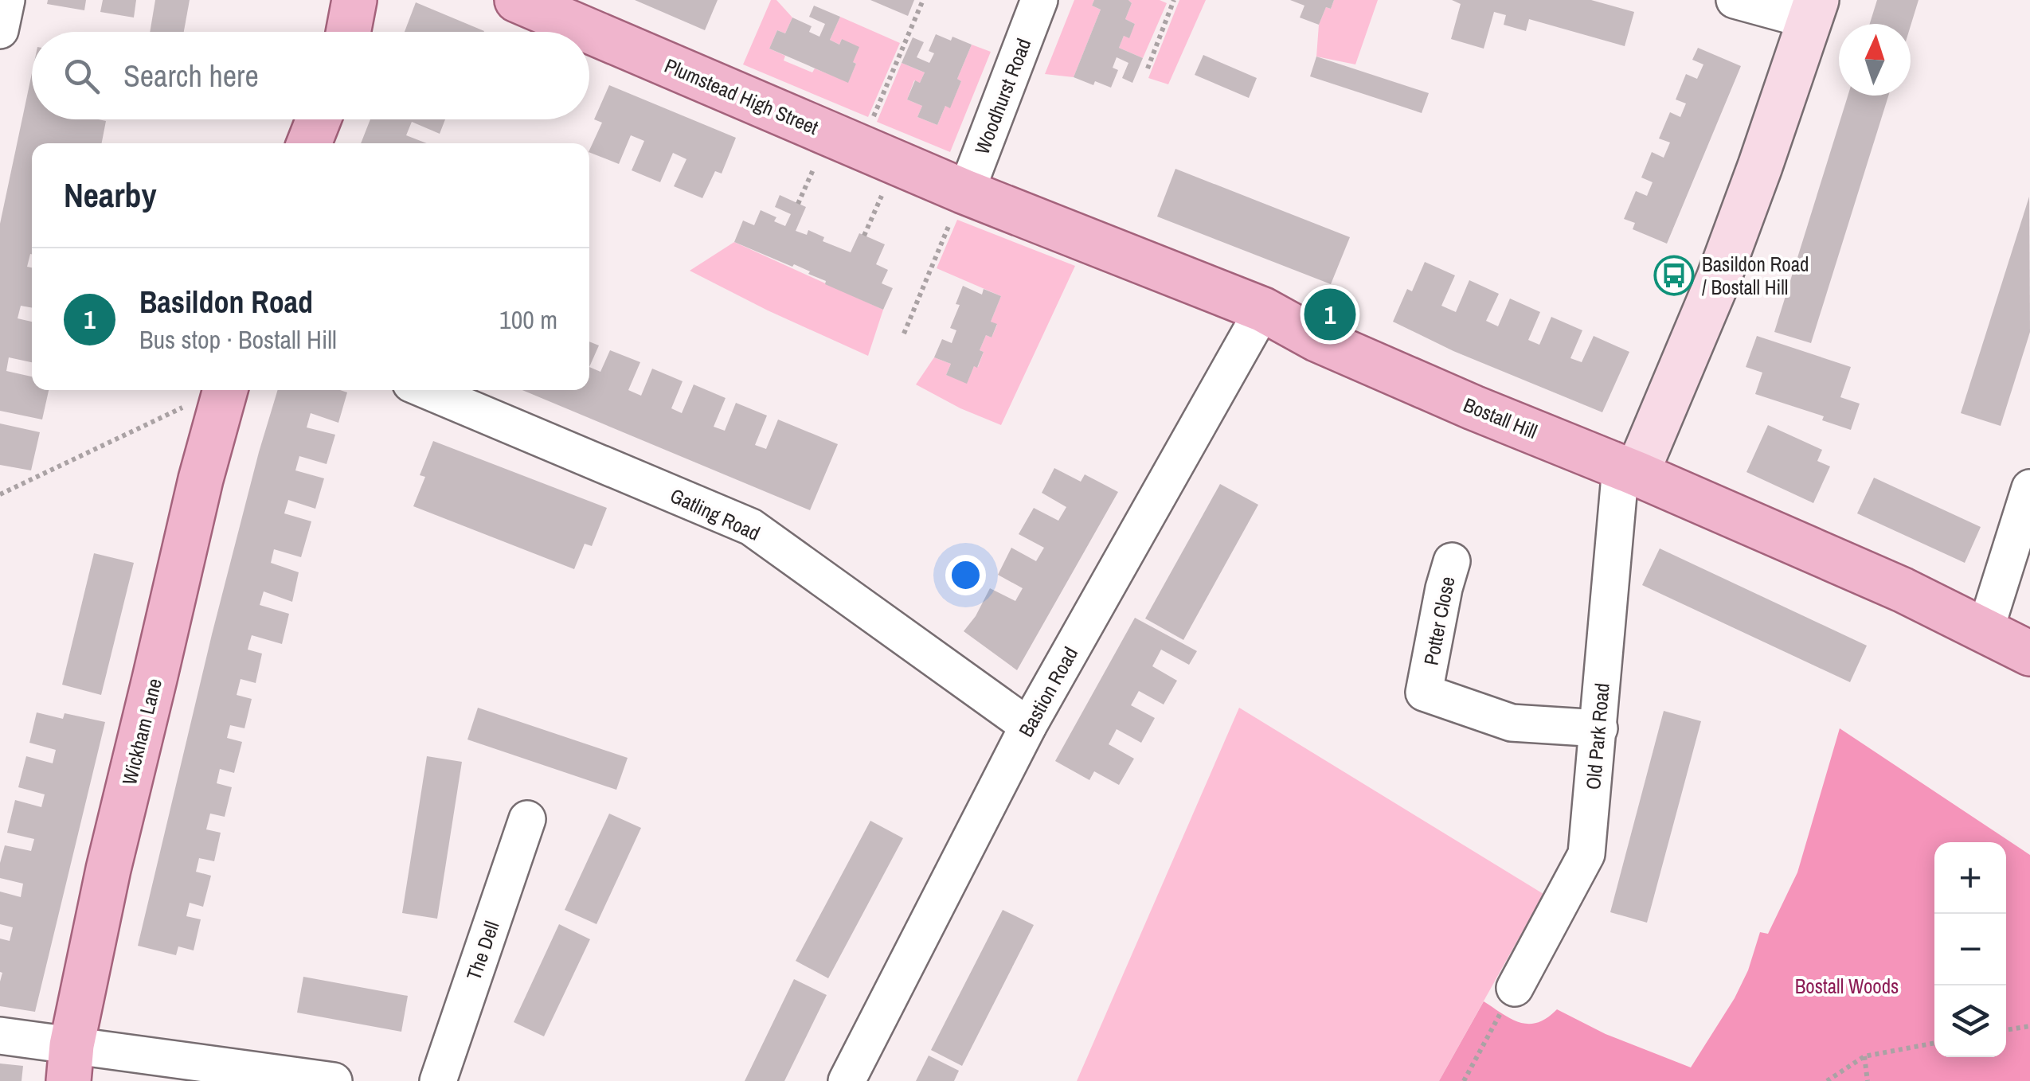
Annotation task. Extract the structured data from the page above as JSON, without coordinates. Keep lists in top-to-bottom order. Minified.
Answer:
{"streets":{"main road":["Plumstead High Street","Bostall Hill","Wickham Lane"],"street":["Woodhurst Road","Gatling Road","Potter Close","Bastion Road","Old Park Road","The Dell"]},"crossings":[["Plumstead High Street","Woodhurst Road"],["Plumstead High Street","Bostall Hill"],["Woodhurst Road","Bostall Hill"],["Bostall Hill","Bastion Road"],["Bostall Hill","Old Park Road"],["Gatling Road","Bastion Road"],["Potter Close","Old Park Road"]],"parks":["Bostall Woods"],"places":{"bus stop":["Basildon Road / Bostall Hill"]},"north":"top","page":{"search":"Search here","heading":"Nearby","list":[{"mark":"1","name":"Basildon Road","note":"Bus stop · Bostall Hill","value":"100 m"}],"pins":"1","map_buttons":["+","−"]}}
